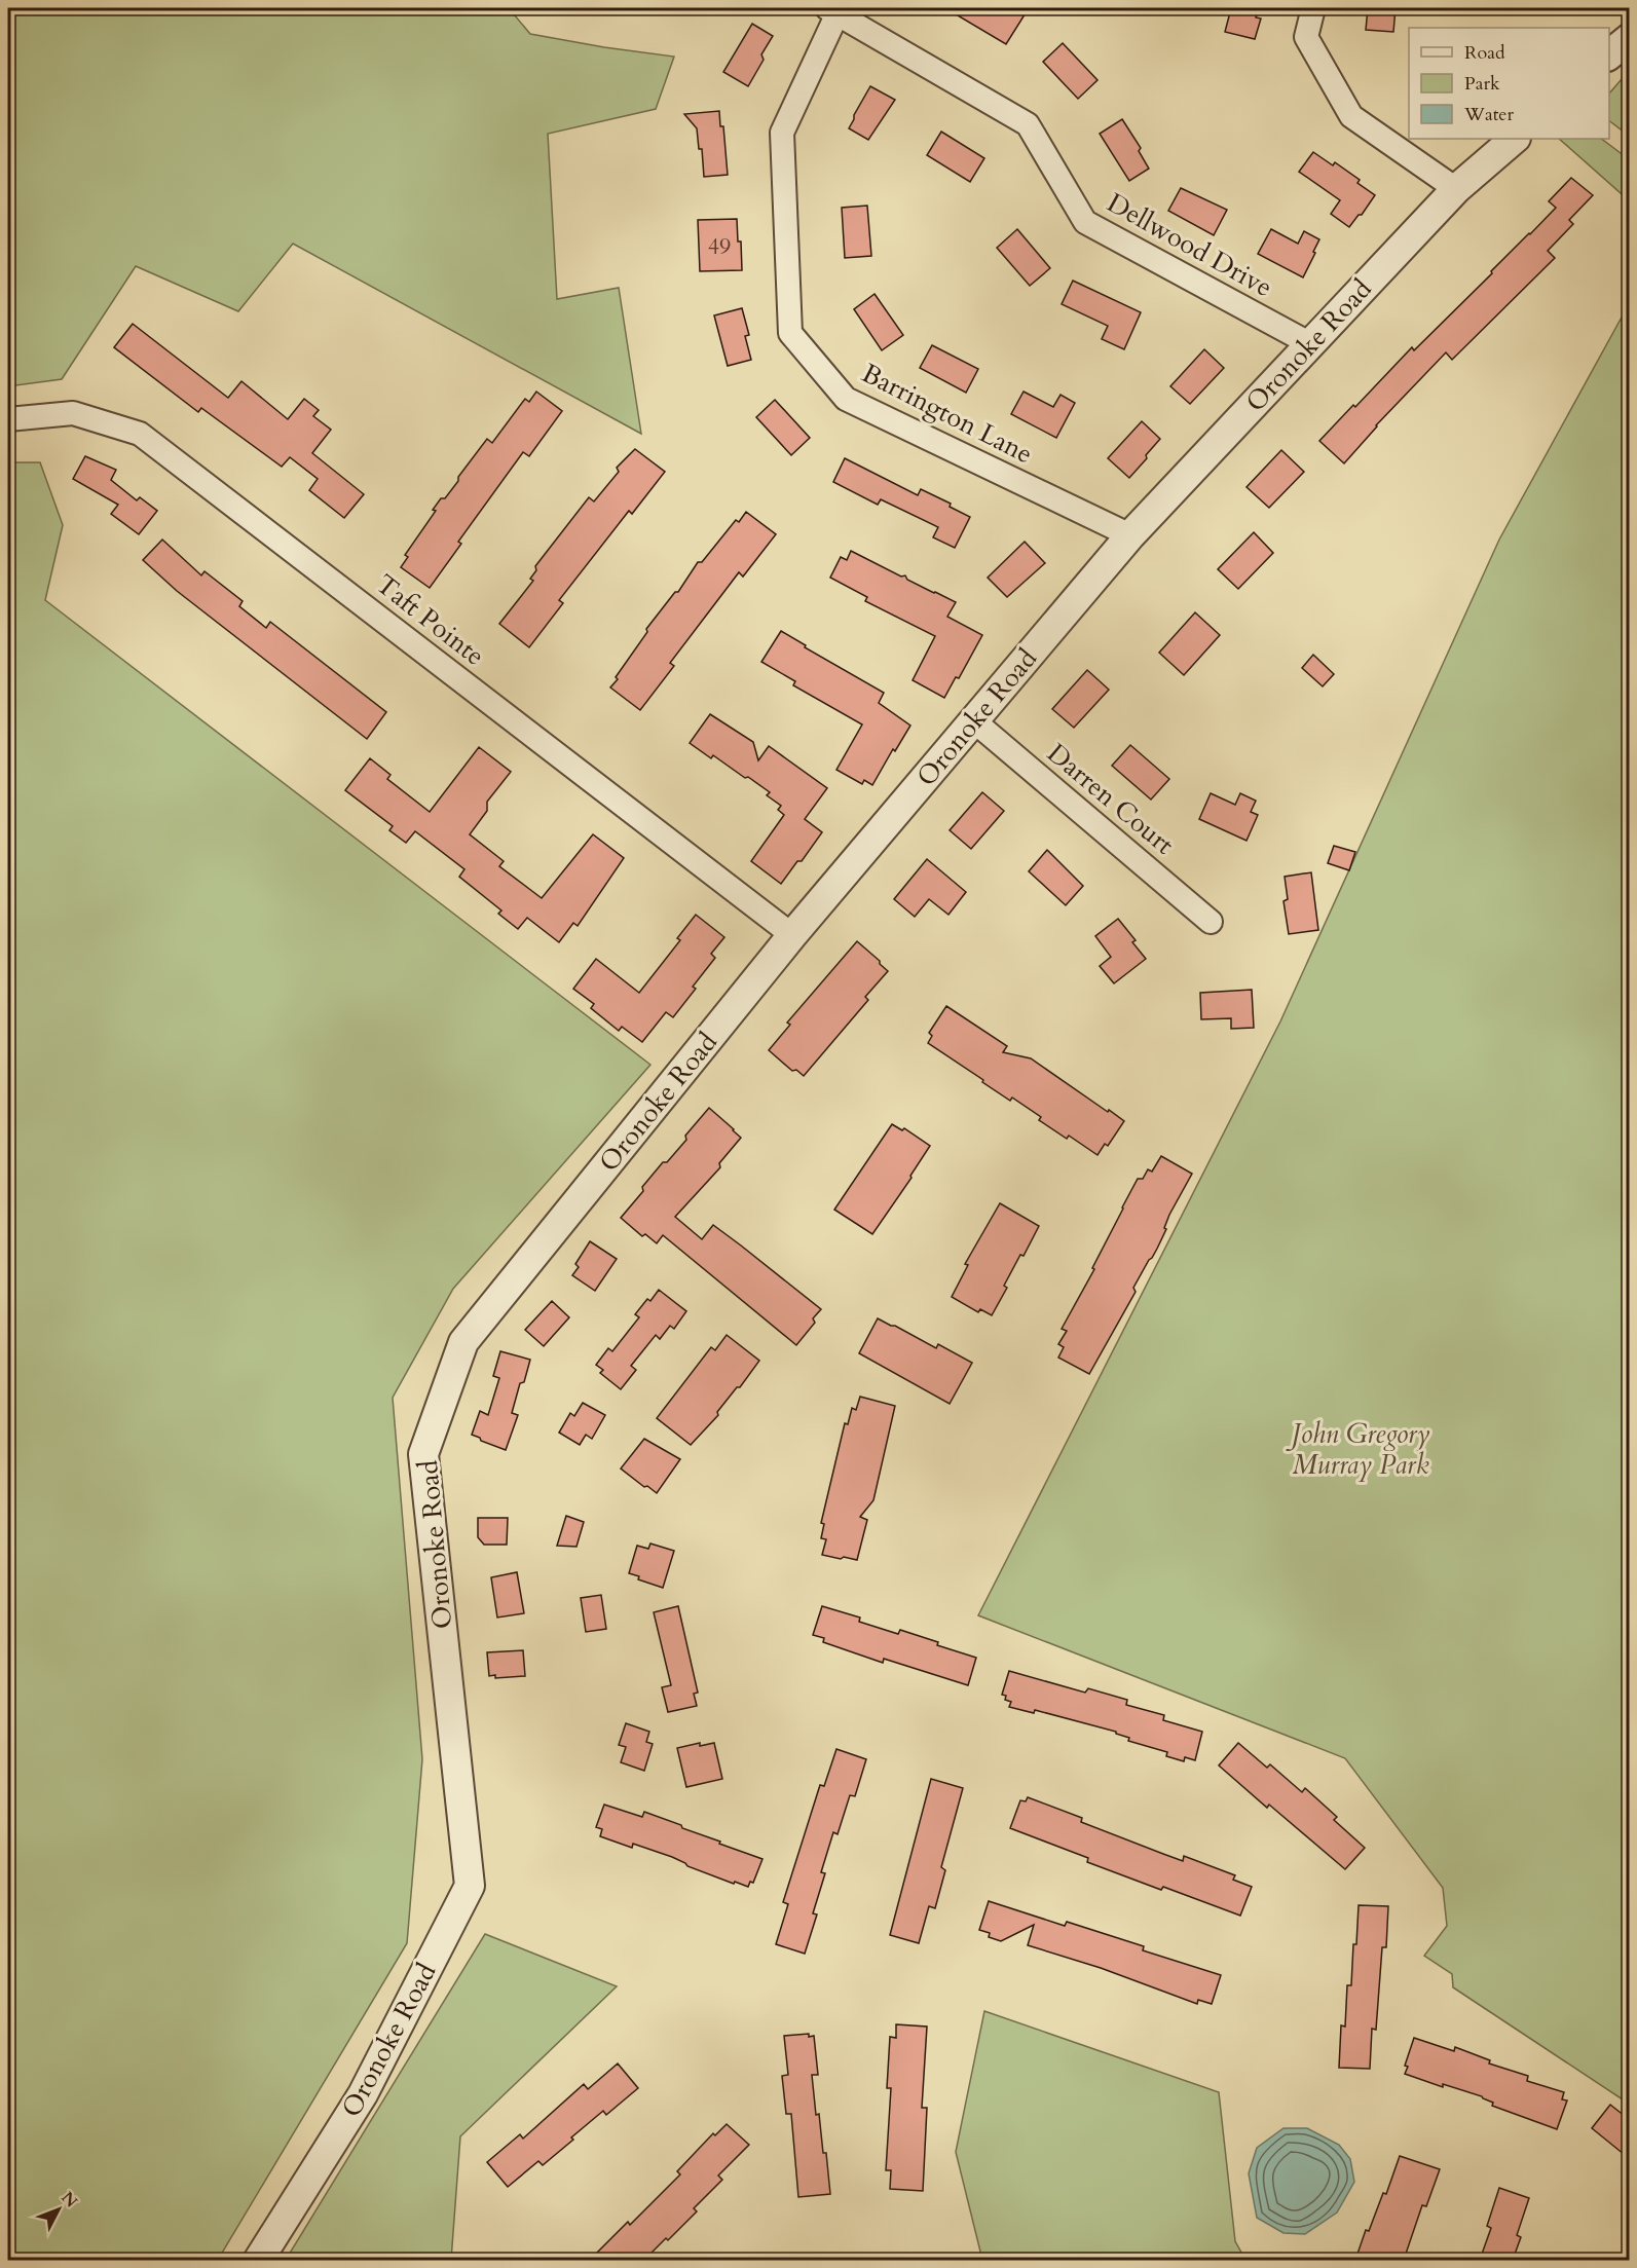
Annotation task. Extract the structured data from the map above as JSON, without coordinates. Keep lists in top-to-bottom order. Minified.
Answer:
{"streets":{"street":["Dellwood Drive","Oronoke Road","Barrington Lane","Taft Pointe","Darren Court"]},"crossings":[["Dellwood Drive","Oronoke Road"],["Dellwood Drive","Barrington Lane"],["Oronoke Road","Barrington Lane"],["Oronoke Road","Taft Pointe"],["Oronoke Road","Darren Court"]],"parks":["John Gregory Murray Park"],"house_numbers":["49"],"legend":["Road","Park","Water"],"north":"top right"}
